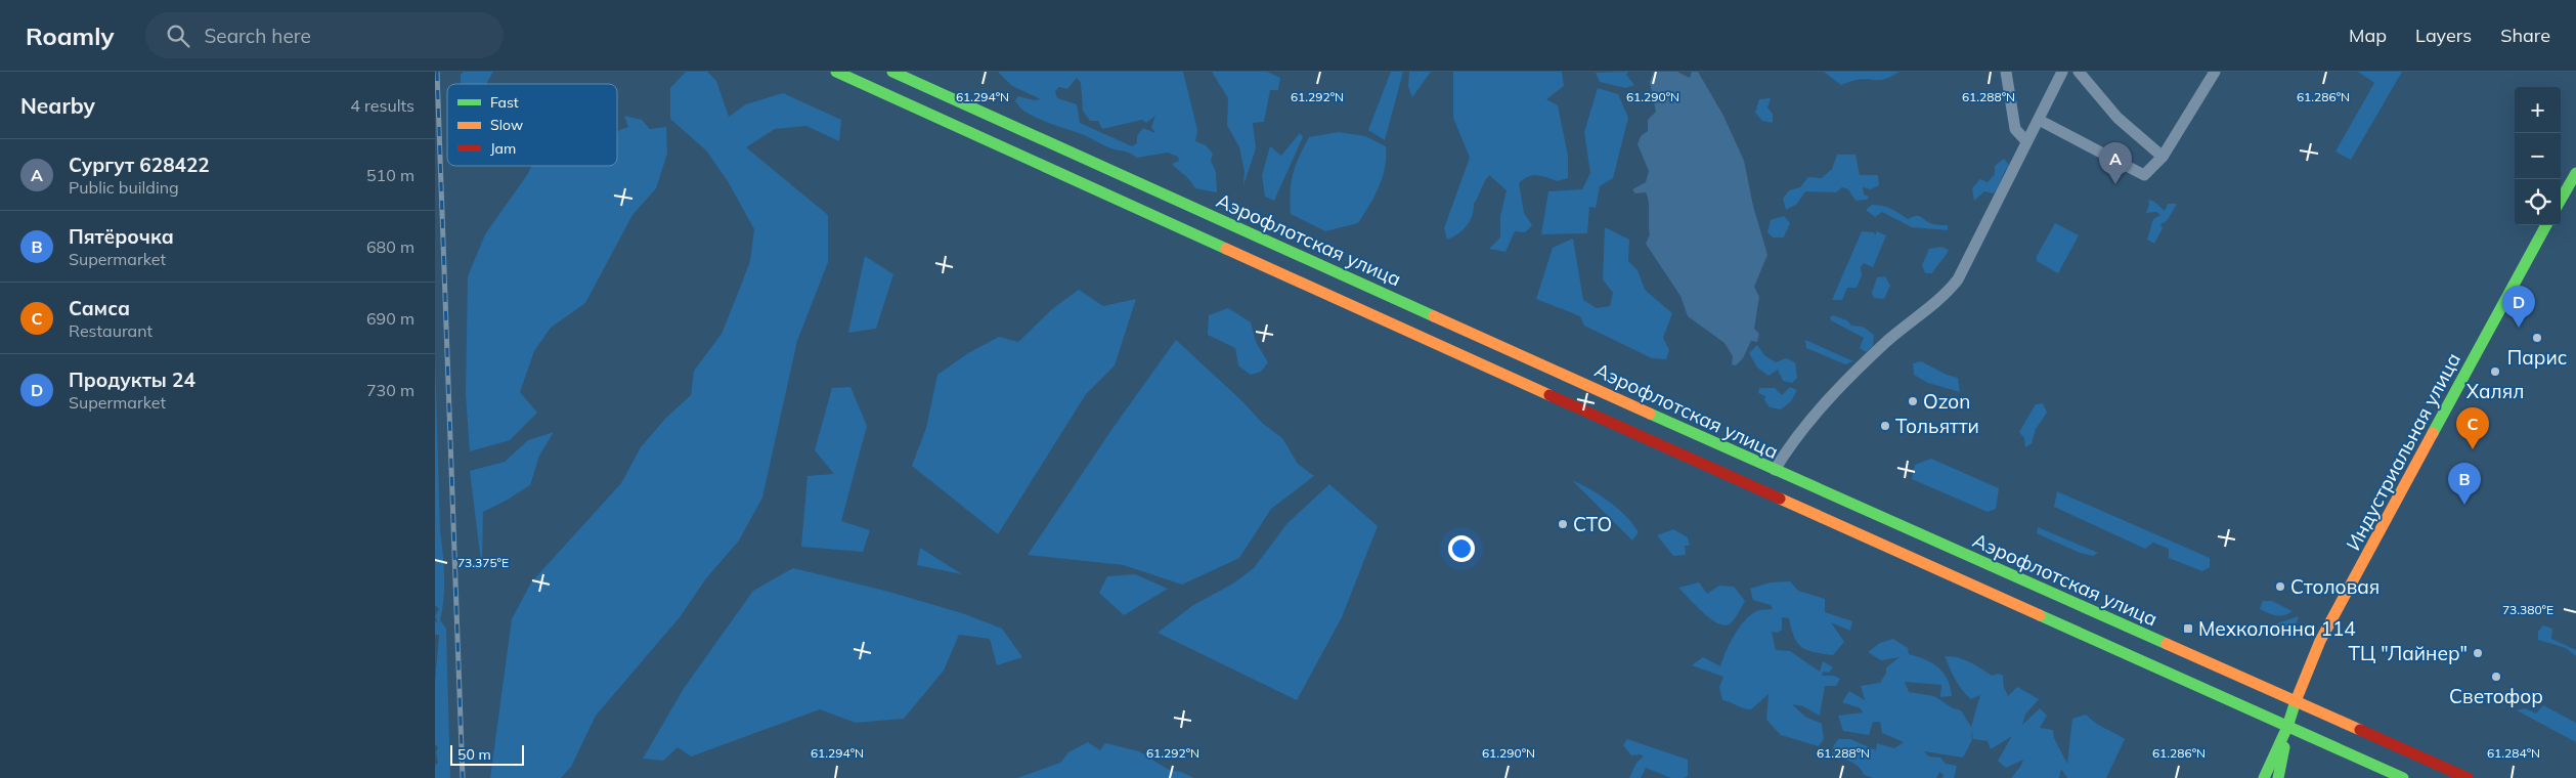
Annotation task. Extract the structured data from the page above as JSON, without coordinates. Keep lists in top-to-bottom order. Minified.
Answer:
{"streets":{"main road":["Аэрофлотская улица","Индустриальная улица"]},"crossings":[["Аэрофлотская улица","Индустриальная улица"]],"places":{"other":["Парис","Халял","Ozon","Тольятти","СТО","Столовая","ТЦ \"Лайнер\"","Светофор"],"transit":["Мехколонна 114"]},"legend":["Fast","Slow","Jam"],"scale_bar":"50 m","page":{"header":"Roamly","search":"Search here","nav":["Map","Layers","Share"],"heading":["Nearby","4 results"],"map_buttons":["+","−"],"list":[{"mark":"A","name":"Сургут 628422","note":"Public building","value":"510 m"},{"mark":"B","name":"Пятёрочка","note":"Supermarket","value":"680 m"},{"mark":"C","name":"Самса","note":"Restaurant","value":"690 m"},{"mark":"D","name":"Продукты 24","note":"Supermarket","value":"730 m"}],"pins":["A","D","C","B"],"scale":"50 m"},"coordinates":["61.294°N","61.292°N","61.290°N","61.288°N","61.286°N","73.375°E","73.380°E","61.284°N"]}
